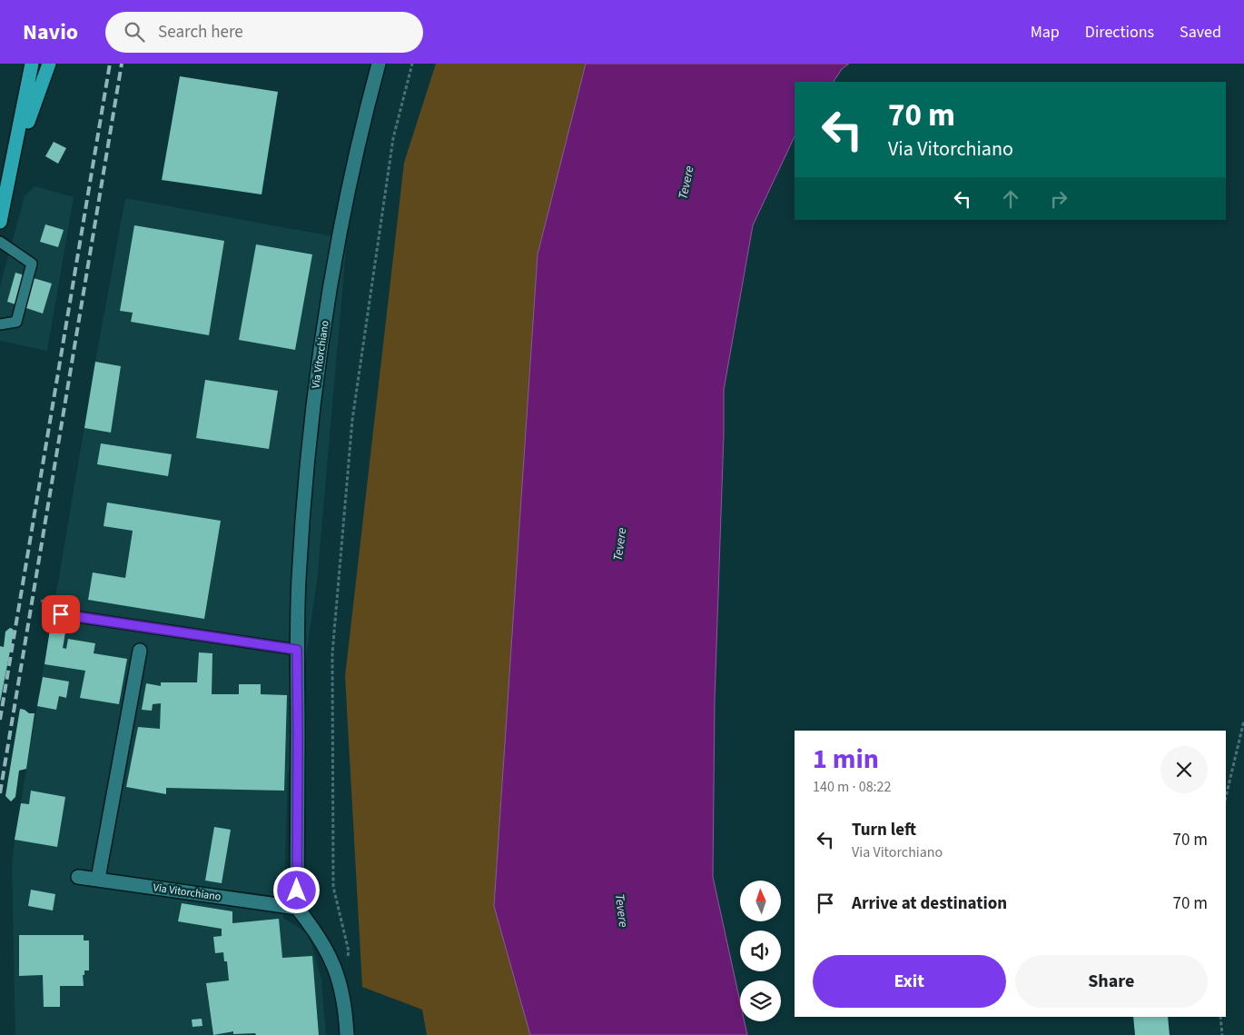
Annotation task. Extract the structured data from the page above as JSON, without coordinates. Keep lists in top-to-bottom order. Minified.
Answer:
{"streets":{"street":["Via Vitorchiano"]},"water":["Tevere"],"north":"top","page":{"header":"Navio","search":"Search here","nav":["Map","Directions","Saved"],"turn":["70 m","Via Vitorchiano"],"heading":["1 min","140 m · 08:22"],"list":[{"name":"Turn left","note":"Via Vitorchiano","value":"70 m"},{"name":"Arrive at destination","value":"70 m"}],"buttons":["Exit","Share"]}}
